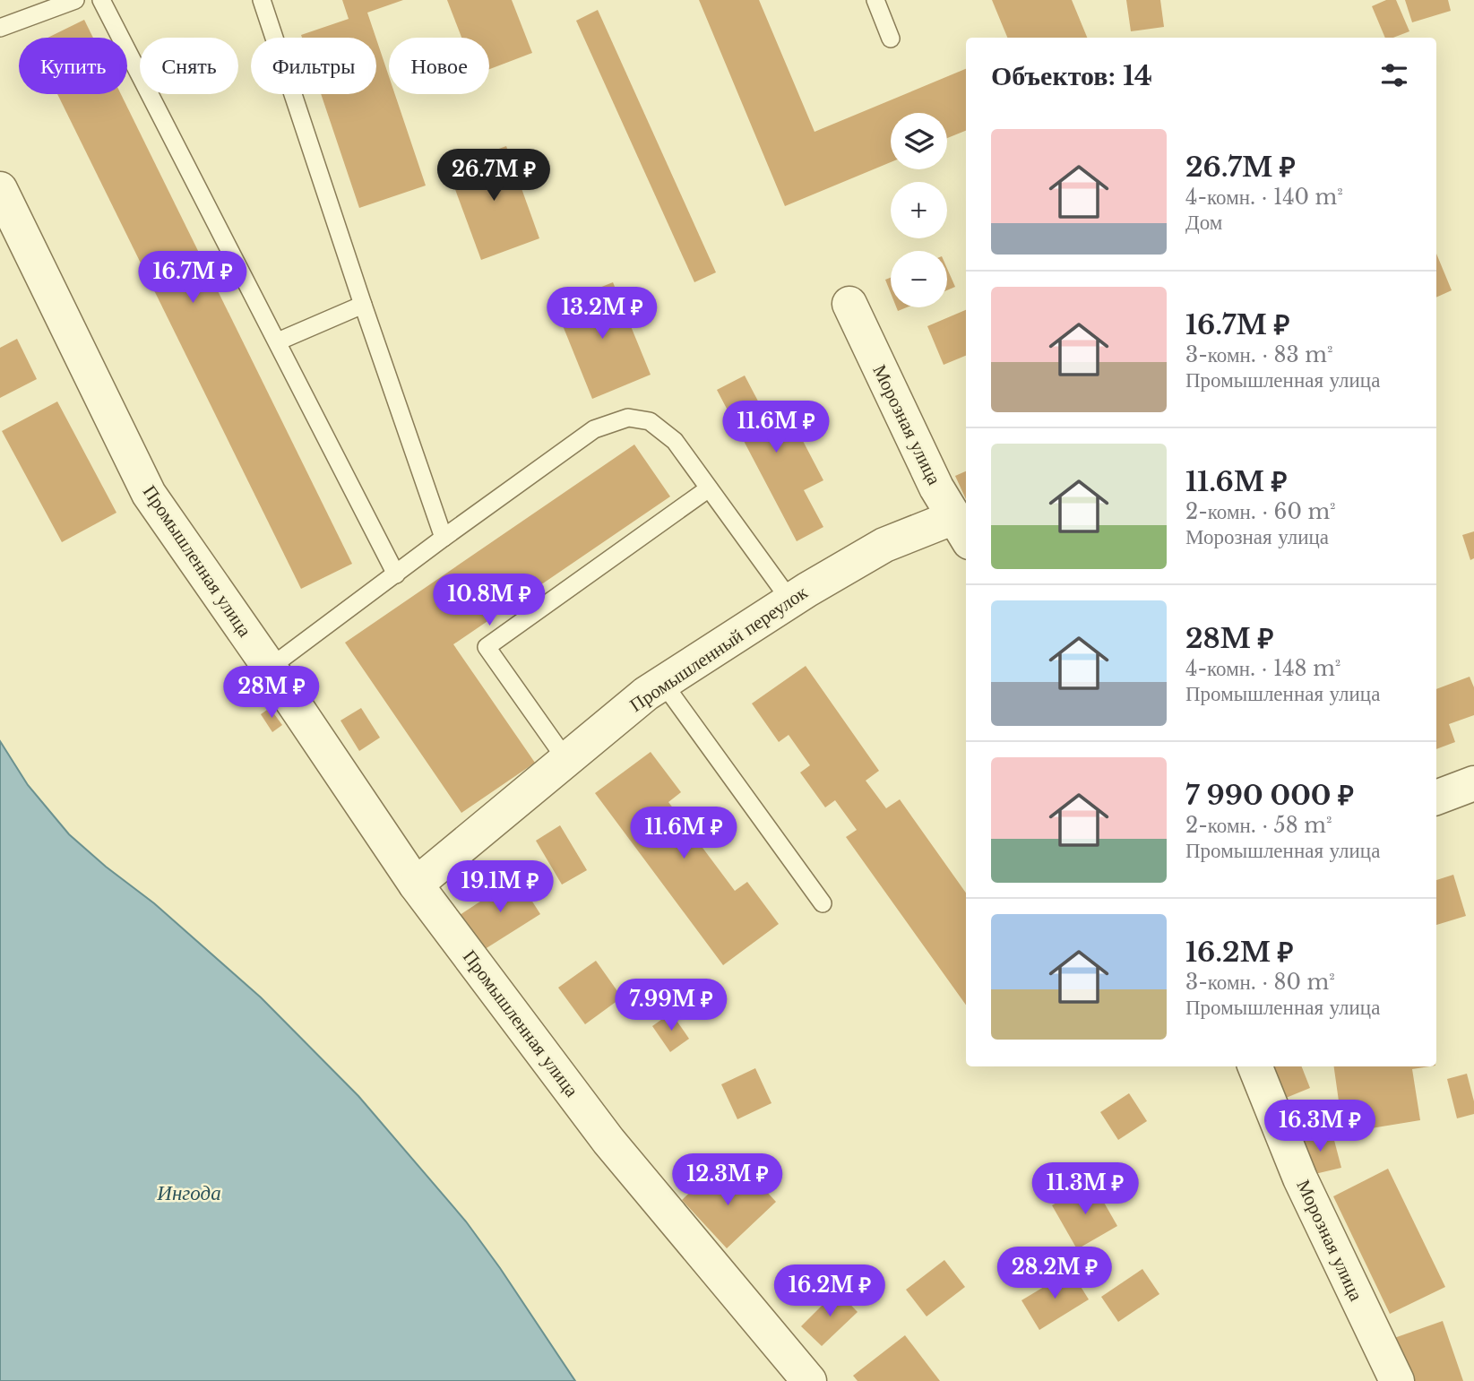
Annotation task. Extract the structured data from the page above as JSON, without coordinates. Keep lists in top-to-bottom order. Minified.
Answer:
{"streets":{"street":["Морозная улица","Промышленная улица","Промышленный переулок"]},"crossings":[["Морозная улица","Промышленный переулок"],["Промышленная улица","Промышленный переулок"]],"water":["Ингода"],"page":{"chip":["Купить","Снять","Фильтры","Новое"],"heading":"Объектов: 14","map_buttons":["+","−"],"list":[{"name":"26.7M ₽","note":"4-комн. · 140 m² · Дом"},{"name":"16.7M ₽","note":"3-комн. · 83 m² · Промышленная улица"},{"name":"11.6M ₽","note":"2-комн. · 60 m² · Морозная улица"},{"name":"28M ₽","note":"4-комн. · 148 m² · Промышленная улица"},{"name":"7 990 000 ₽","note":"2-комн. · 58 m² · Промышленная улица"},{"name":"16.2M ₽","note":"3-комн. · 80 m² · Промышленная улица"}],"price":["26.7M ₽","16.7M ₽","13.2M ₽","11.6M ₽","10.8M ₽","28M ₽","11.6M ₽","19.1M ₽","7.99M ₽","16.3M ₽","12.3M ₽","11.3M ₽","28.2M ₽","16.2M ₽"]}}
